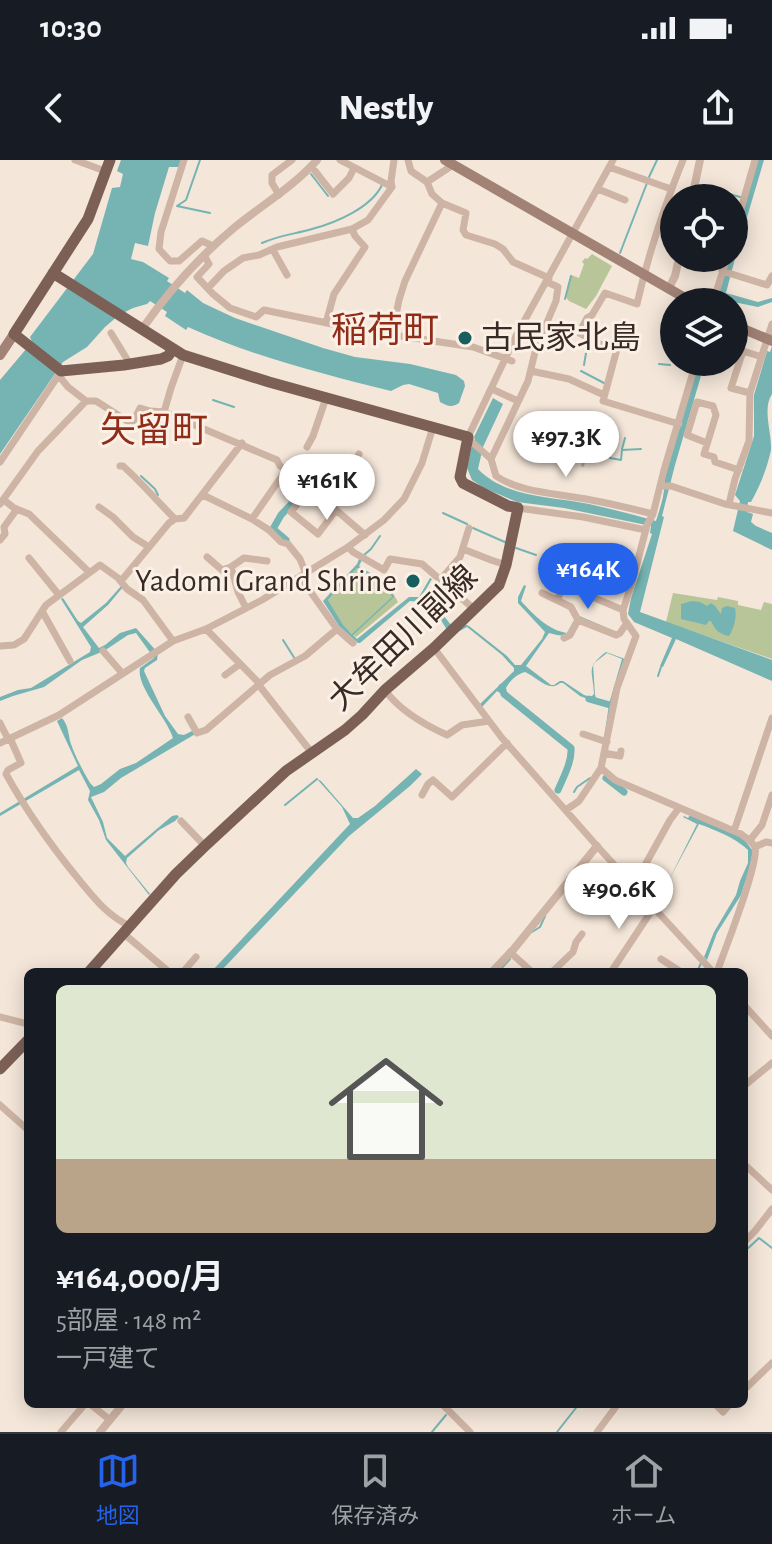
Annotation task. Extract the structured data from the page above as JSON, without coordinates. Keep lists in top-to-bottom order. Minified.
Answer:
{"streets":{"main road":["大牟田川副線"]},"districts":["稲荷町","矢留町"],"places":["古民家北島","Yadomi Grand Shrine"],"page":{"status":"10:30","header":"Nestly","price":["¥97.3K","¥161K","¥164K","¥90.6K"],"list":[{"name":"¥164,000/月","note":"5部屋 · 148 m² · 一戸建て"}],"tabs":["地図","保存済み","ホーム"]}}
